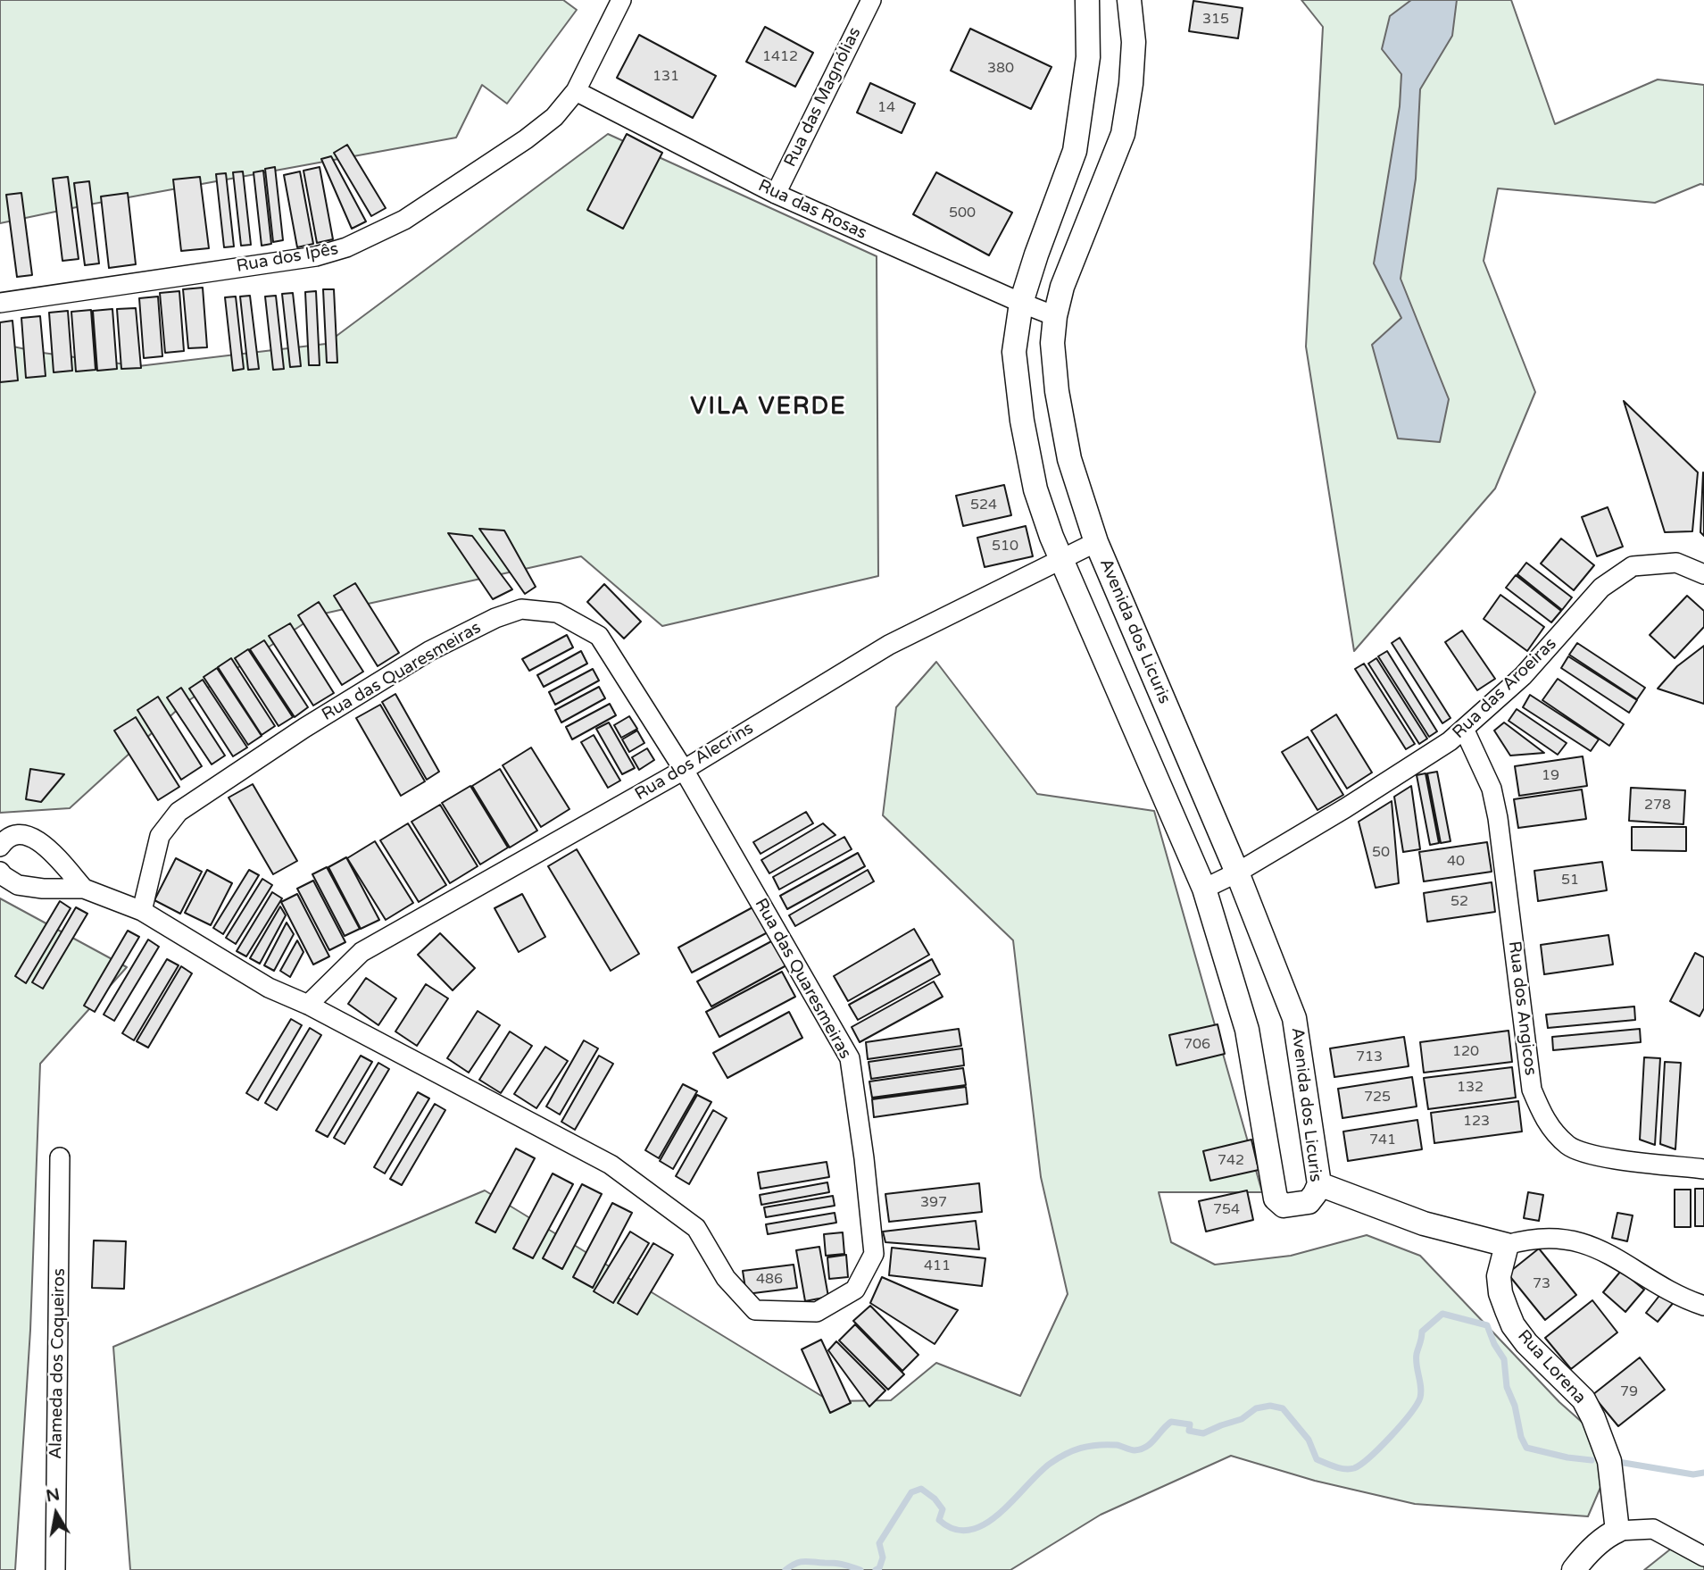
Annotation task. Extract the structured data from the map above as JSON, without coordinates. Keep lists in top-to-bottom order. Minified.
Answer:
{"streets":{"street":["Rua das Magnólias","Rua das Rosas","Rua dos Ipês","Avenida dos Licuris","Rua das Quaresmeiras","Rua das Aroeiras","Rua dos Alecrins","Rua dos Angicos","Alameda dos Coqueiros","Rua Lorena"]},"crossings":[["Rua das Magnólias","Rua das Rosas"],["Rua das Rosas","Rua dos Ipês"],["Rua das Rosas","Avenida dos Licuris"],["Avenida dos Licuris","Rua das Aroeiras"],["Avenida dos Licuris","Rua dos Alecrins"],["Rua das Quaresmeiras","Rua dos Alecrins"],["Rua das Aroeiras","Rua dos Angicos"]],"districts":["VILA VERDE"],"house_numbers":["315","1412","380","131","14","500","524","510","19","278","50","40","51","52","706","120","713","132","725","123","741","742","397","754","411","486","73","79"],"north":"top"}
